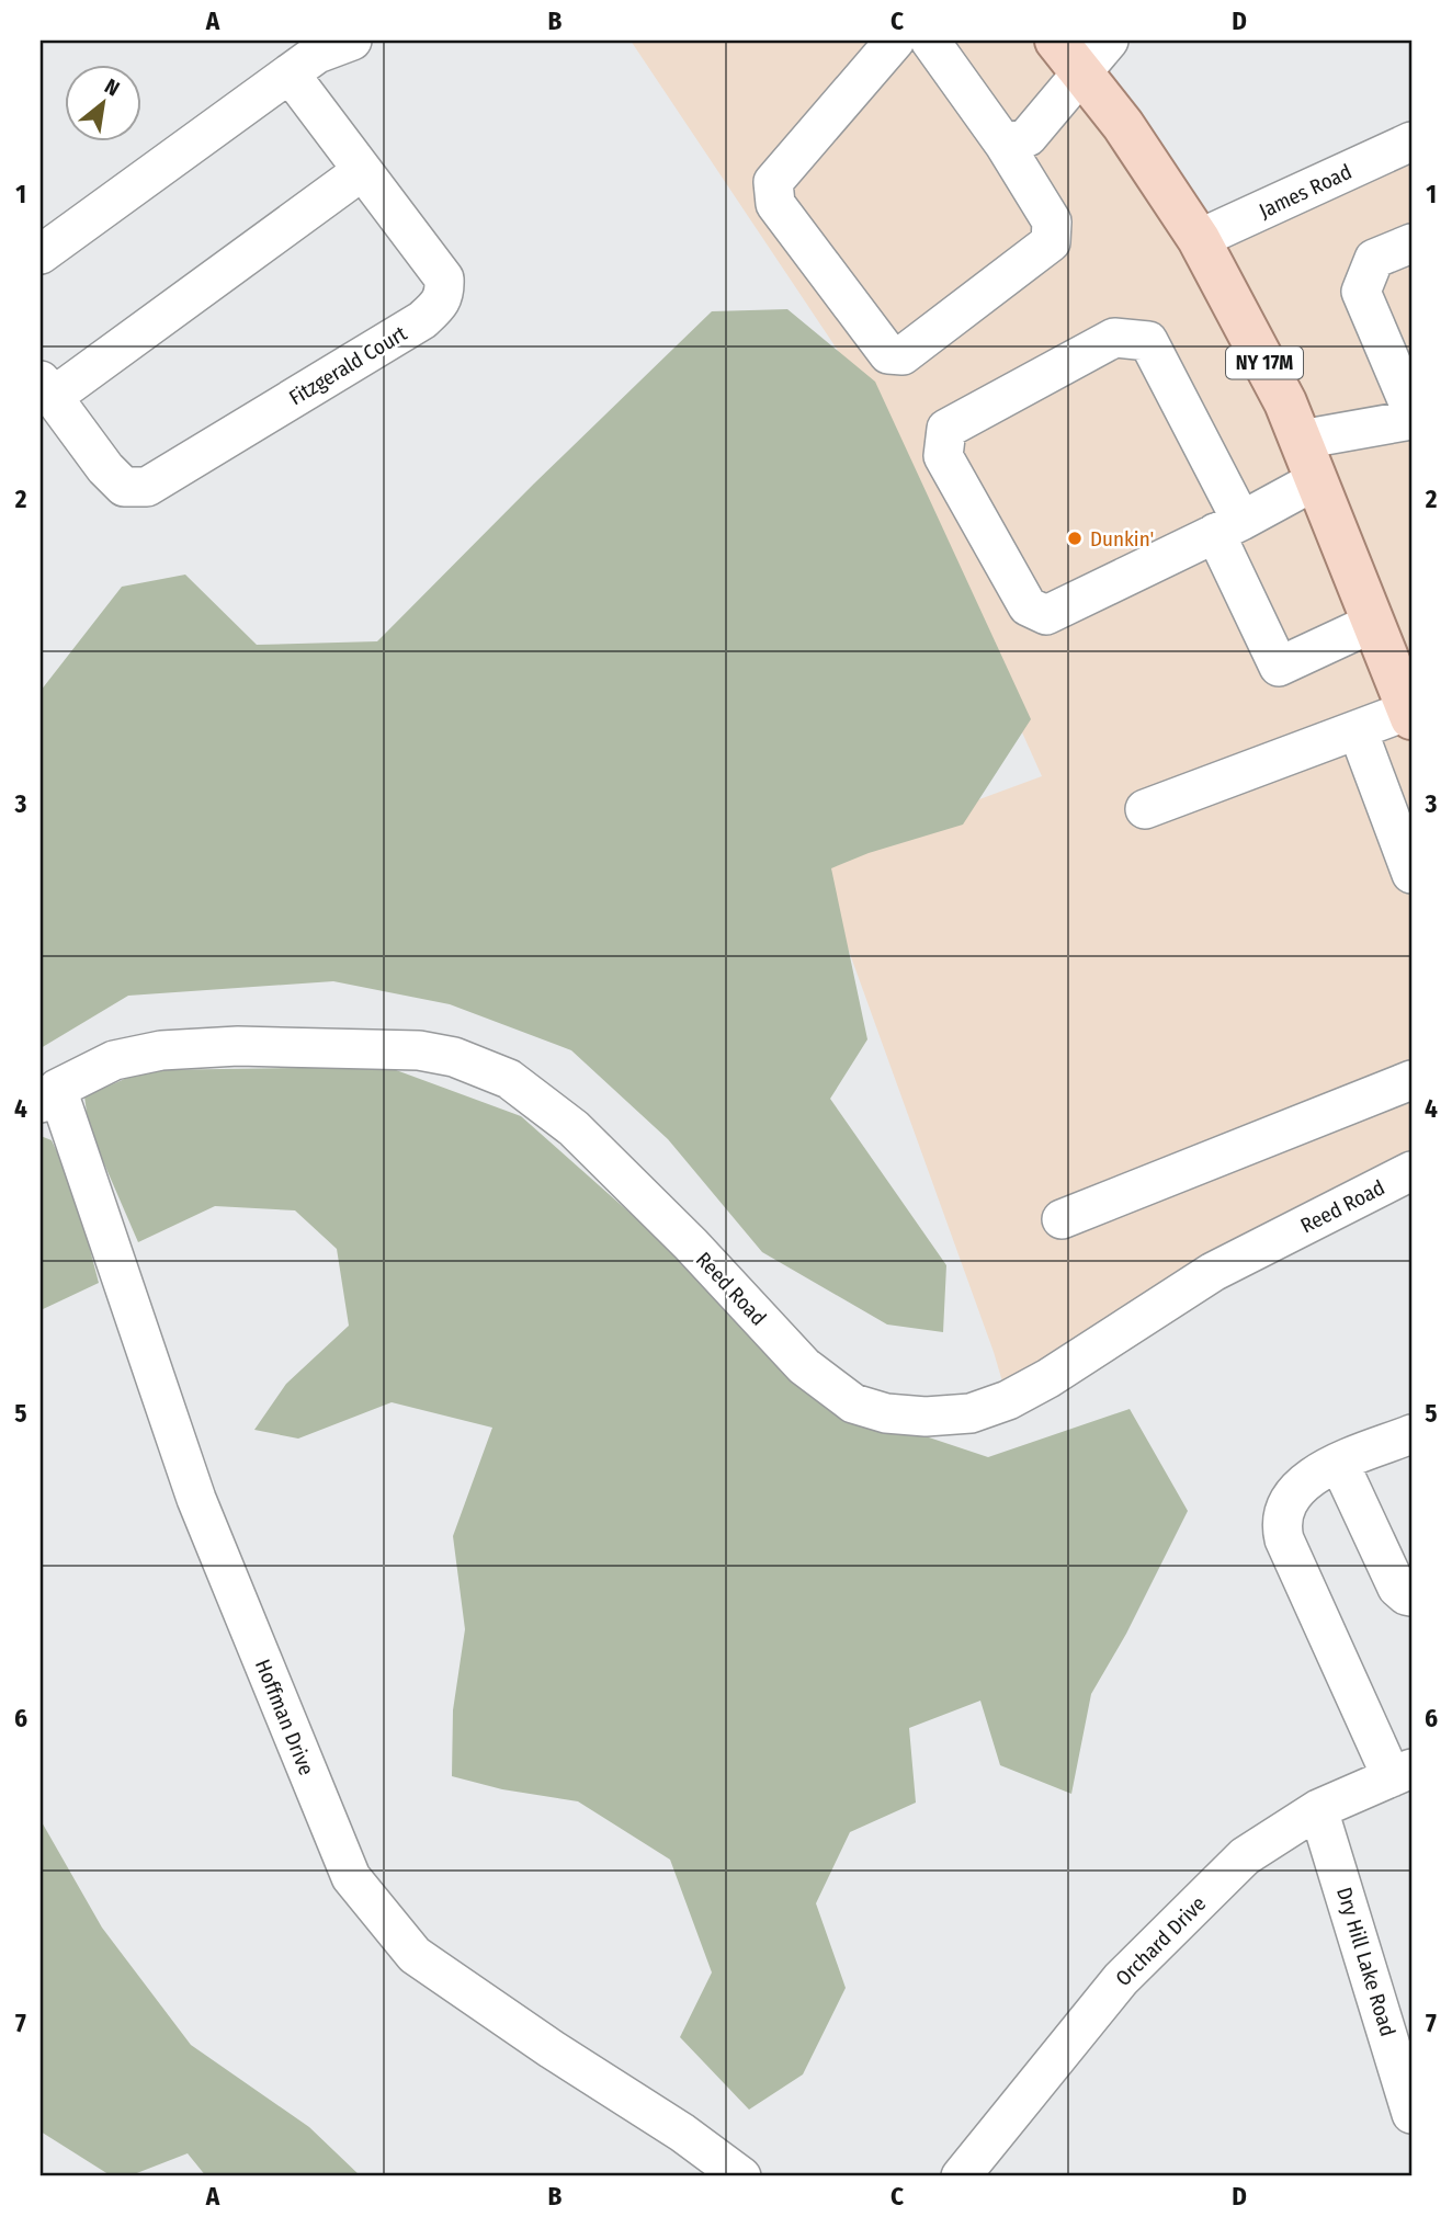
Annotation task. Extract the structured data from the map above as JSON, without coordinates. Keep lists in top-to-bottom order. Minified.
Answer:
{"streets":{"main road":["NY 17M"],"street":["James Road","Fitzgerald Court","Reed Road","Hoffman Drive","Orchard Drive","Dry Hill Lake Road"]},"crossings":[["James Road","NY 17M"],["Reed Road","Hoffman Drive"],["Orchard Drive","Dry Hill Lake Road"]],"places":["Dunkin'"],"north":"top right","grid":{"columns":["A","B","C","D"],"rows":["1","2","3","4","5","6","7"]}}
